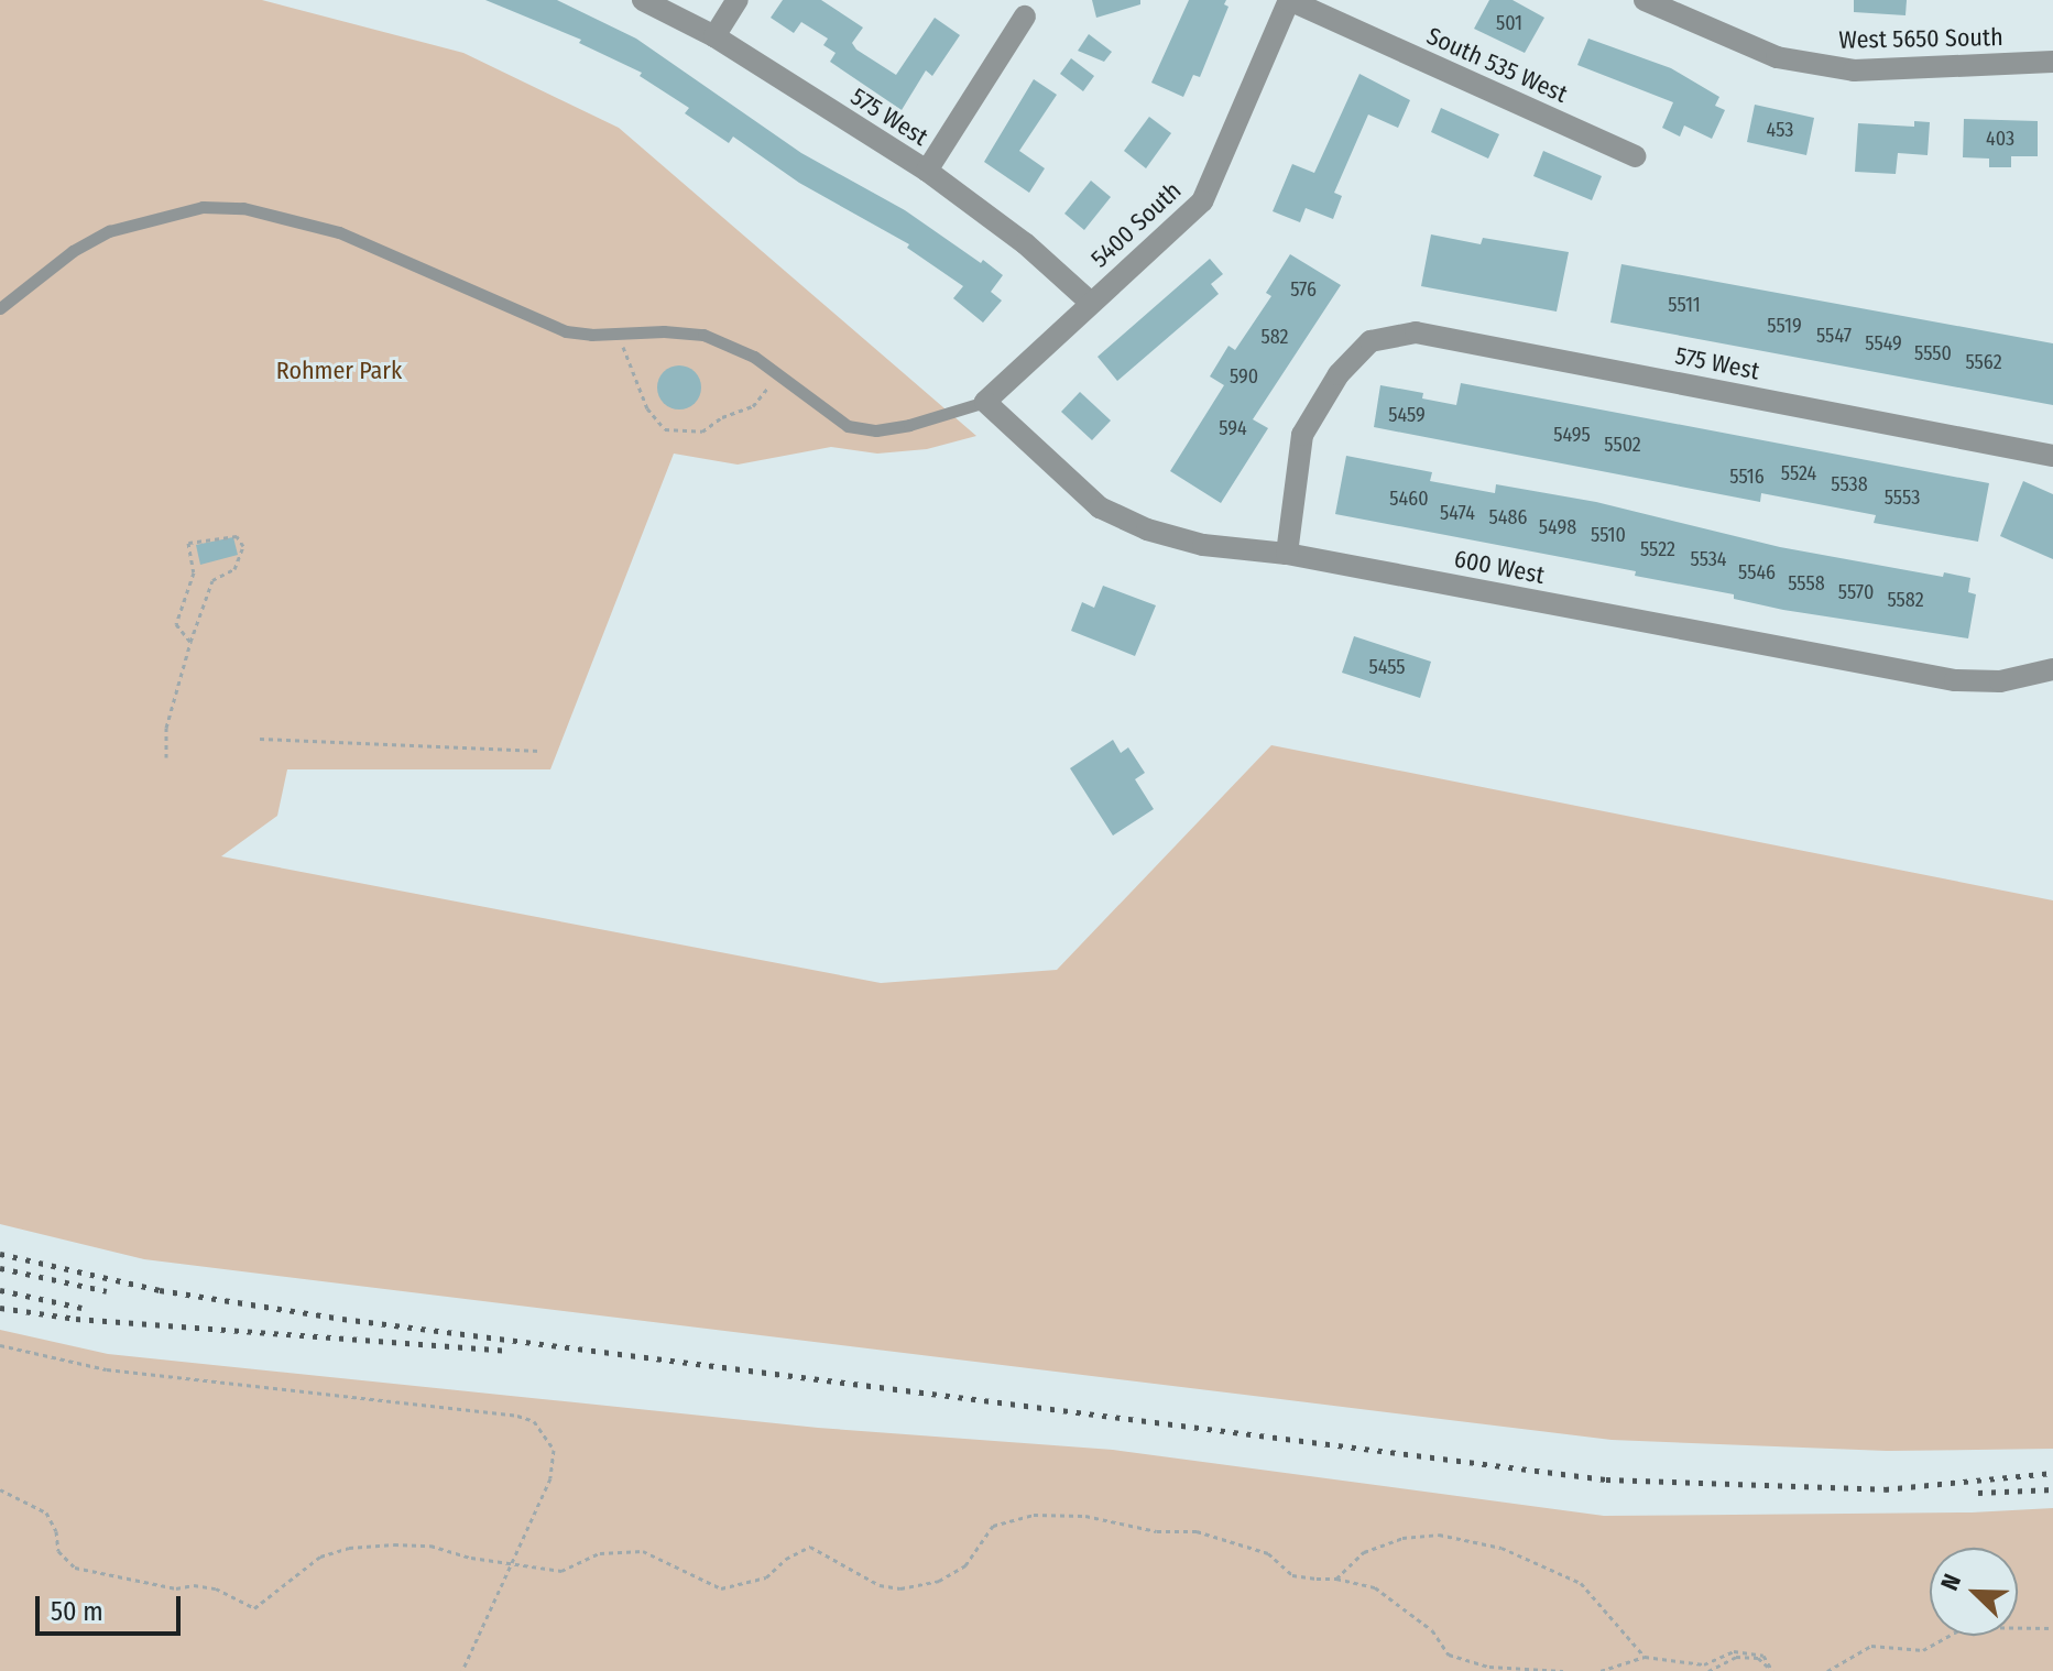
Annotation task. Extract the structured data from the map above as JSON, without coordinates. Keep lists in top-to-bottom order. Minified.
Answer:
{"streets":{"street":["West 5650 South","South 535 West","575 West","5400 South","600 West"]},"crossings":[["South 535 West","5400 South"],["575 West","5400 South"],["575 West","600 West"],["5400 South","600 West"]],"parks":["Rohmer Park"],"house_numbers":["501","453","403","576","5511","5519","5547","582","5549","5550","5562","590","5459","594","5495","5502","5524","5516","5538","5553","5460","5474","5486","5498","5510","5522","5534","5546","5558","5570","5582","5455"],"scale_bar":"50 m","north":"top left"}
